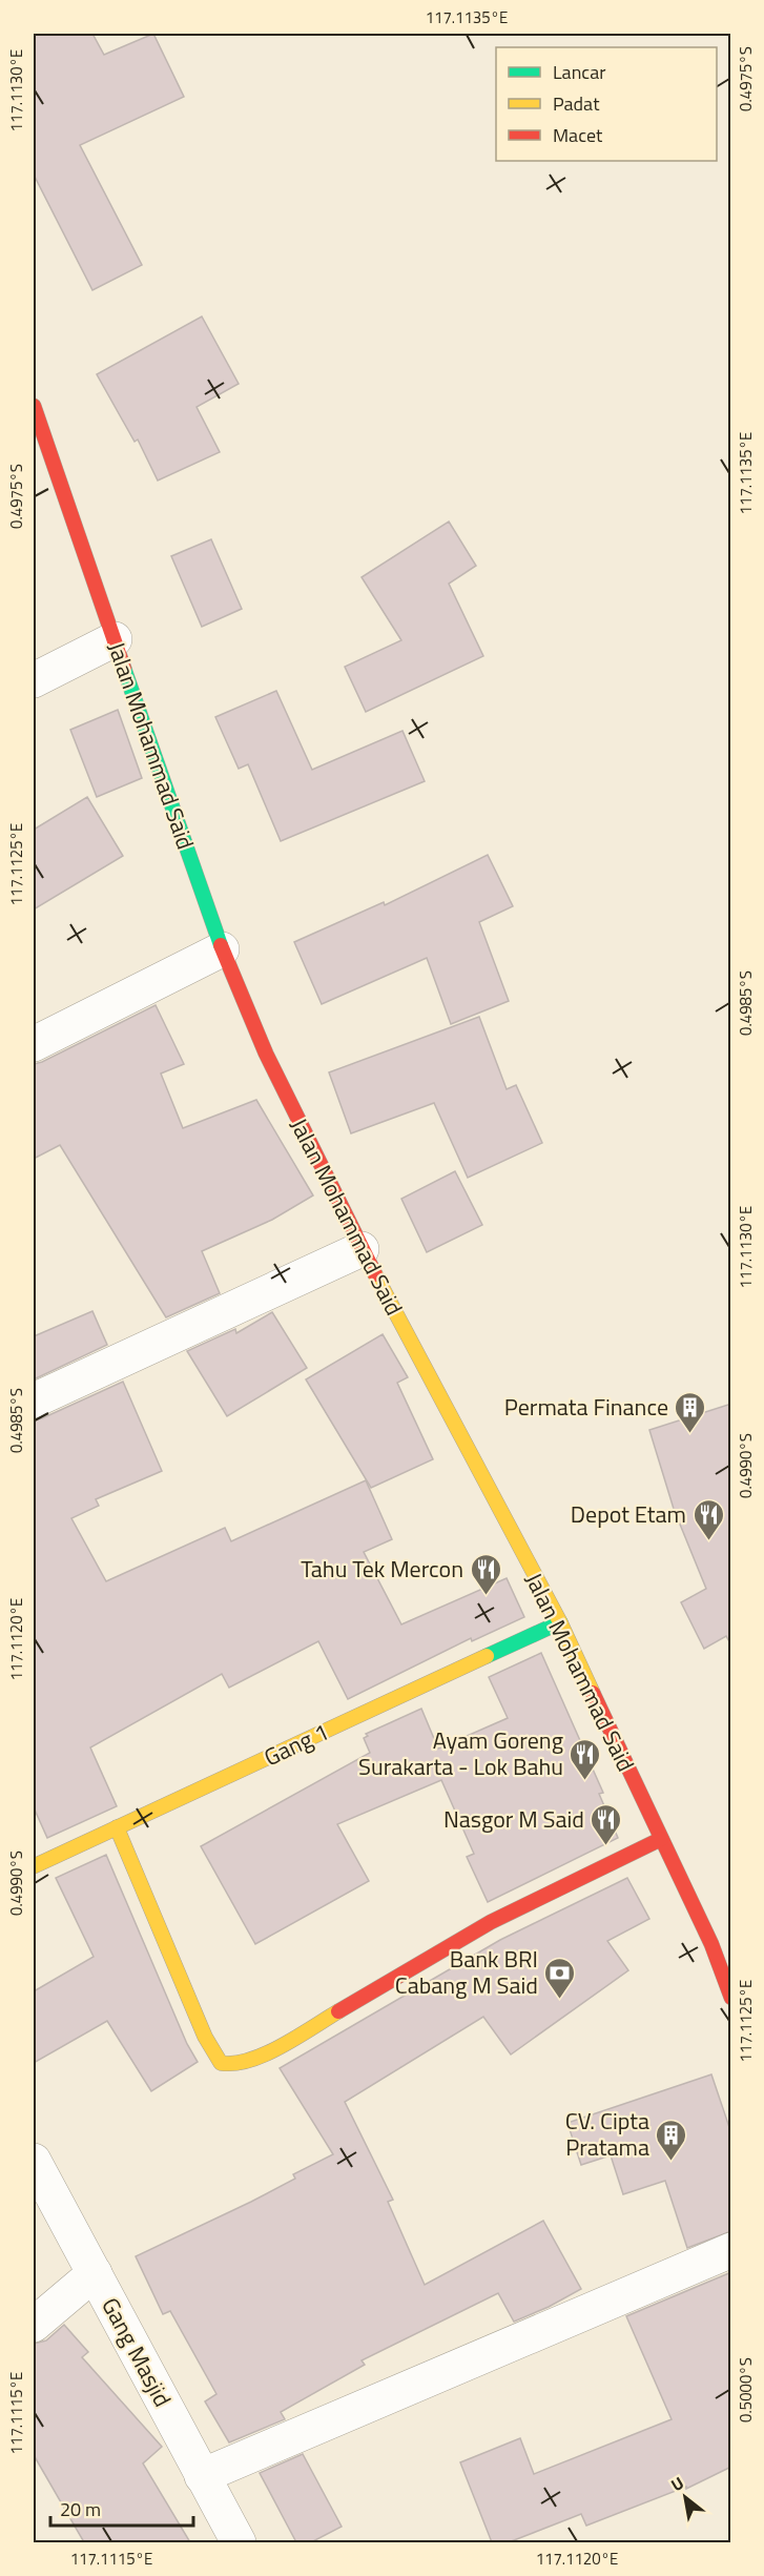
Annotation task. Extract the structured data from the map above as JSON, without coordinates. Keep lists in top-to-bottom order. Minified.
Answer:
{"streets":{"street":["Jalan Mohammad Said","Gang 1","Gang Masjid"]},"crossings":[["Jalan Mohammad Said","Gang 1"]],"places":{"building":["Permata Finance","CV. Cipta Pratama"],"restaurant":["Depot Etam","Tahu Tek Mercon","Ayam Goreng Surakarta - Lok Bahu","Nasgor M Said"],"bank":["Bank BRI Cabang M Said"]},"legend":["Lancar","Padat","Macet"],"scale_bar":"20 m","north":"top left","coordinates":["117.1135°E","0.4975°S","117.1130°E","117.1125°E","0.4985°S","0.4990°S","117.1120°E","0.5000°S","117.1115°E"]}
